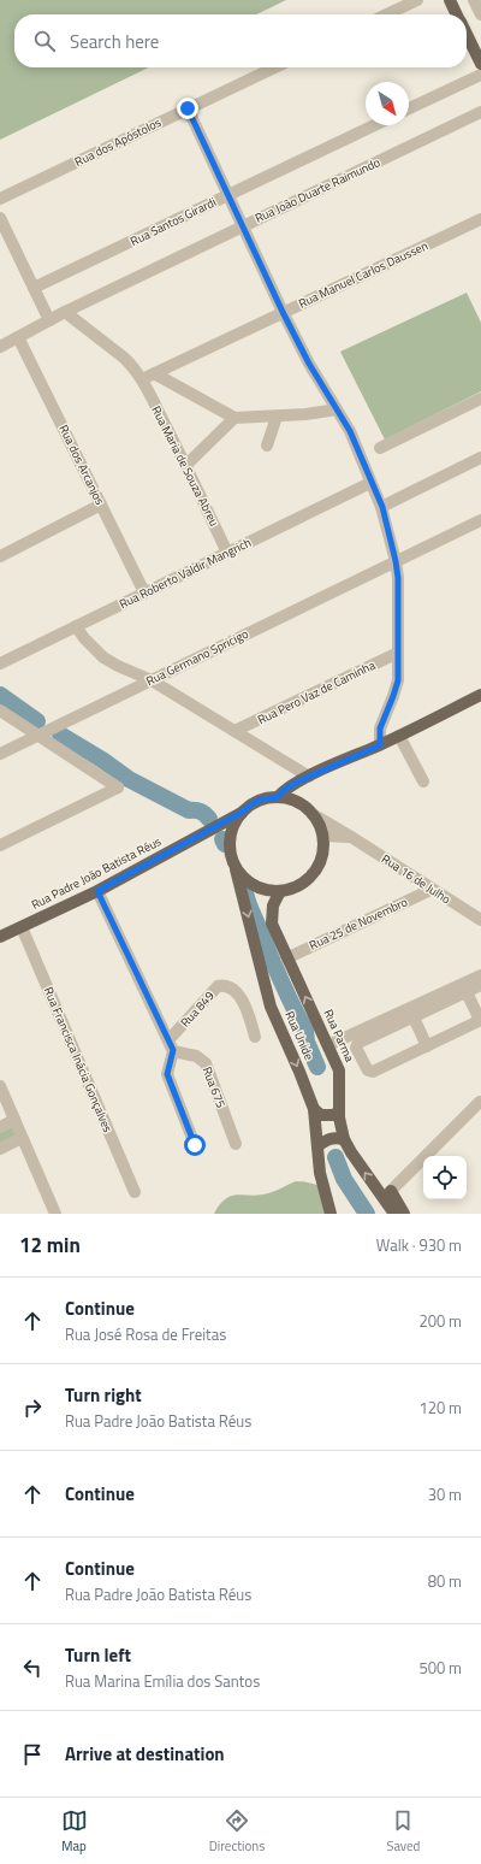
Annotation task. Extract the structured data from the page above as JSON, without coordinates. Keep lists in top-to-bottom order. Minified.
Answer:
{"streets":{"main road":["Rua Padre João Batista Réus","Rua Unide","Rua Parma"],"street":["Rua dos Apóstolos","Rua João Duarte Raimundo","Rua Santos Girardi","Rua Manuel Carlos Daussen","Rua dos Arcanjos","Rua Maria de Souza Abreu","Rua Roberto Valdir Mangrich","Rua Germano Spricigo","Rua Pero Vaz de Caminha","Rua 16 de Julho","Rua 25 de Novembro","Rua 849","Rua Francisca Inácia Gonçalves","Rua 675"]},"crossings":[["Rua João Duarte Raimundo","Rua dos Arcanjos"],["Rua João Duarte Raimundo","Rua Maria de Souza Abreu"],["Rua Manuel Carlos Daussen","Rua Maria de Souza Abreu"],["Rua dos Arcanjos","Rua Roberto Valdir Mangrich"],["Rua Maria de Souza Abreu","Rua Roberto Valdir Mangrich"],["Rua Padre João Batista Réus","Rua 16 de Julho"],["Rua Padre João Batista Réus","Rua Unide"],["Rua Padre João Batista Réus","Rua Parma"],["Rua Padre João Batista Réus","Rua Francisca Inácia Gonçalves"],["Rua 16 de Julho","Rua 25 de Novembro"],["Rua 16 de Julho","Rua Unide"],["Rua 16 de Julho","Rua Parma"],["Rua 25 de Novembro","Rua Parma"],["Rua 849","Rua 675"],["Rua Unide","Rua Parma"]],"one_way":["Rua Unide","Rua Parma"],"north":"bottom right","page":{"search":"Search here","heading":["12 min","Walk · 930 m"],"list":[["Continue","Rua José Rosa de Freitas","200 m"],["Turn right","Rua Padre João Batista Réus","120 m"],["Continue","30 m"],["Continue","Rua Padre João Batista Réus","80 m"],["Turn left","Rua Marina Emília dos Santos","500 m"],"Arrive at destination"],"nav":["Map","Directions","Saved"]}}
